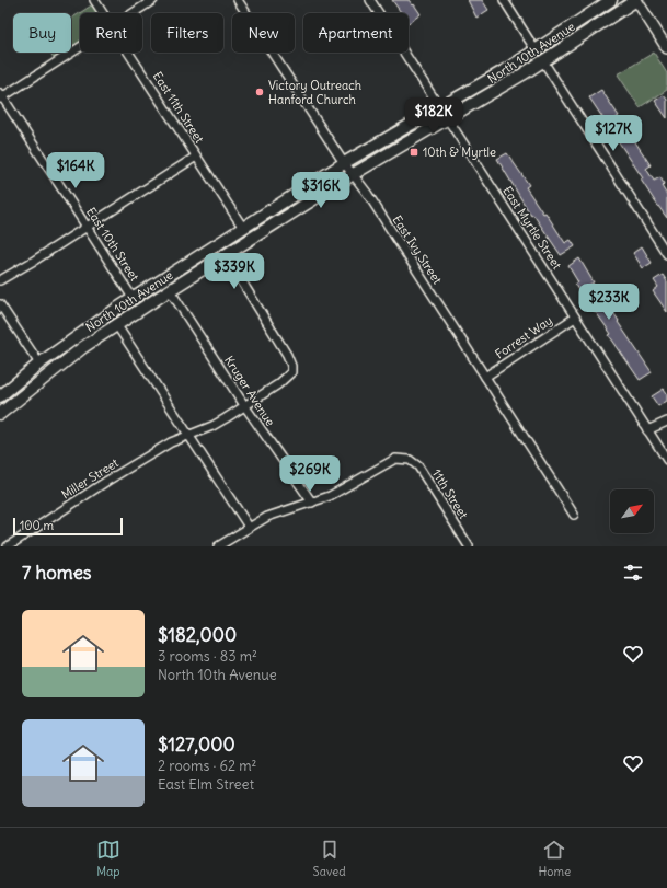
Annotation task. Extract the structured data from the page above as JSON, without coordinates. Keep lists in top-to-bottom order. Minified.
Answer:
{"streets":{"main road":["North 10th Avenue"],"street":["East 11th Street","East Myrtle Street","East 10th Street","East Ivy Street","Forrest Way","Kruger Avenue","Miller Street","11th Street"]},"crossings":[["North 10th Avenue","East 11th Street"],["North 10th Avenue","East Myrtle Street"],["North 10th Avenue","East 10th Street"],["North 10th Avenue","East Ivy Street"],["North 10th Avenue","Kruger Avenue"],["North 10th Avenue","Miller Street"],["East Myrtle Street","Forrest Way"],["East Ivy Street","Forrest Way"],["Kruger Avenue","Miller Street"],["Kruger Avenue","11th Street"]],"places":{"other":["Victory Outreach Hanford Church"],"transit":["10th & Myrtle"]},"scale_bar":"100 m","north":"top right","page":{"chip":["Buy","Rent","Filters","New","Apartment"],"price":["$182K","$127K","$164K","$316K","$339K","$233K","$269K"],"scale":"100 m","heading":"7 homes","list":[{"name":"$182,000","note":"3 rooms · 83 m² · North 10th Avenue"},{"name":"$127,000","note":"2 rooms · 62 m² · East Elm Street"}],"tabs":["Map","Saved","Home"]}}
